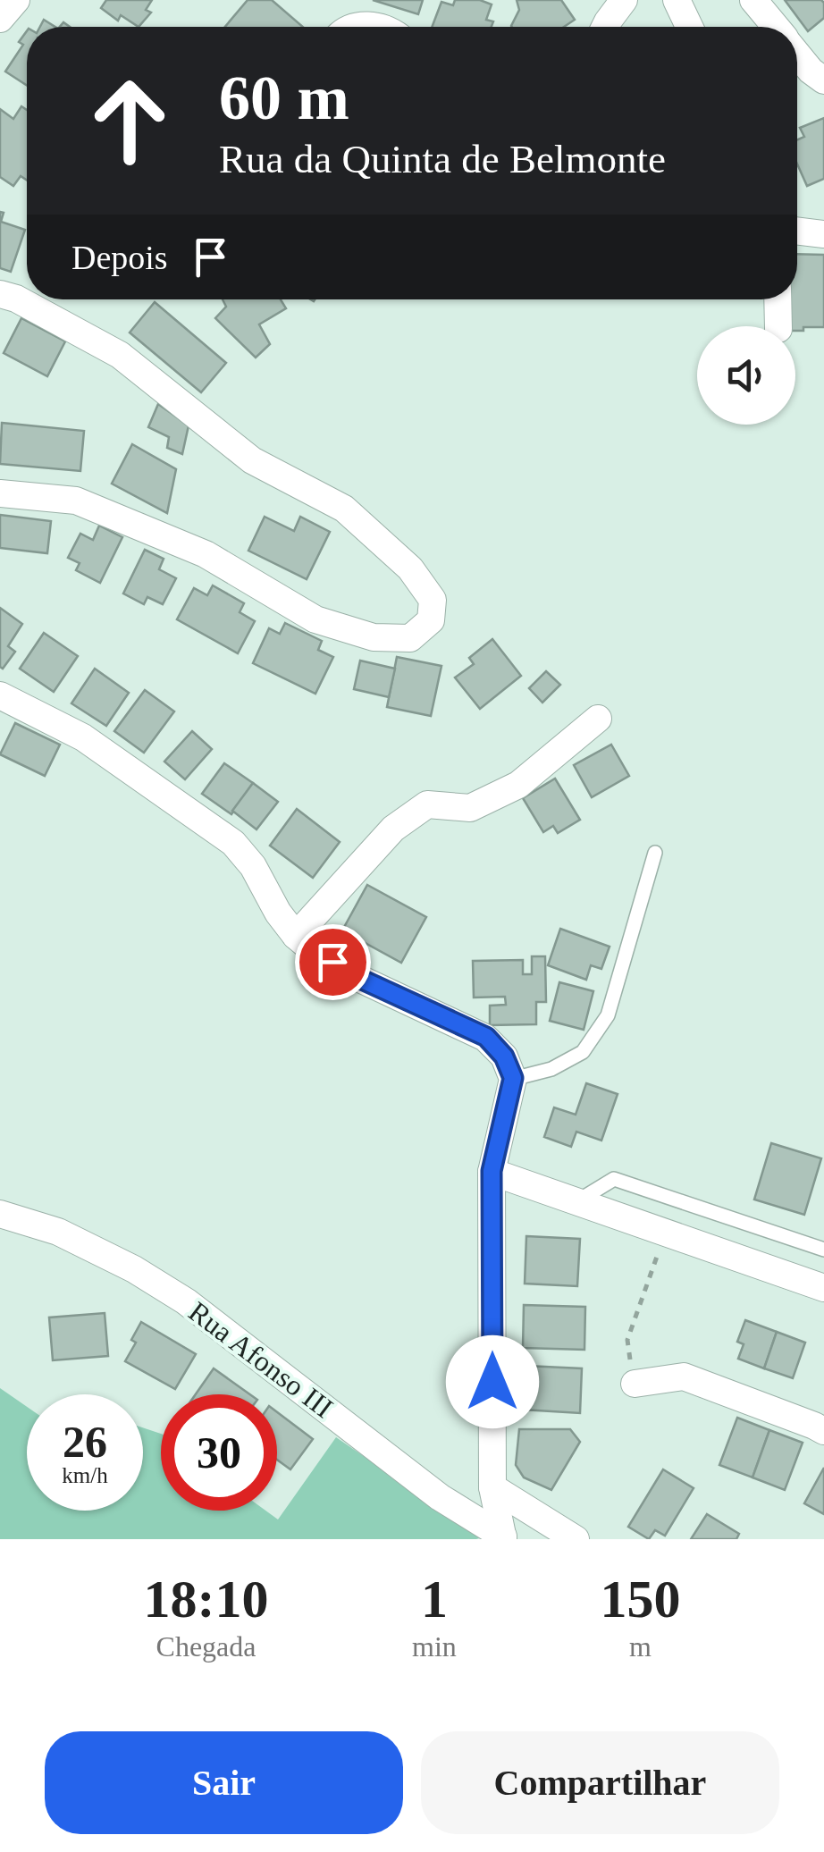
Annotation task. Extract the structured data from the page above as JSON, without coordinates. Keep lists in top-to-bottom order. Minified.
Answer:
{"streets":{"street":["Rua Afonso III"]},"page":{"turn":["60 m","Rua da Quinta de Belmonte"],"then":"Depois","speed":"26 km/h","limit":"30","eta":["18:10","Chegada","1","min","150","m"],"buttons":["Sair","Compartilhar"]}}
